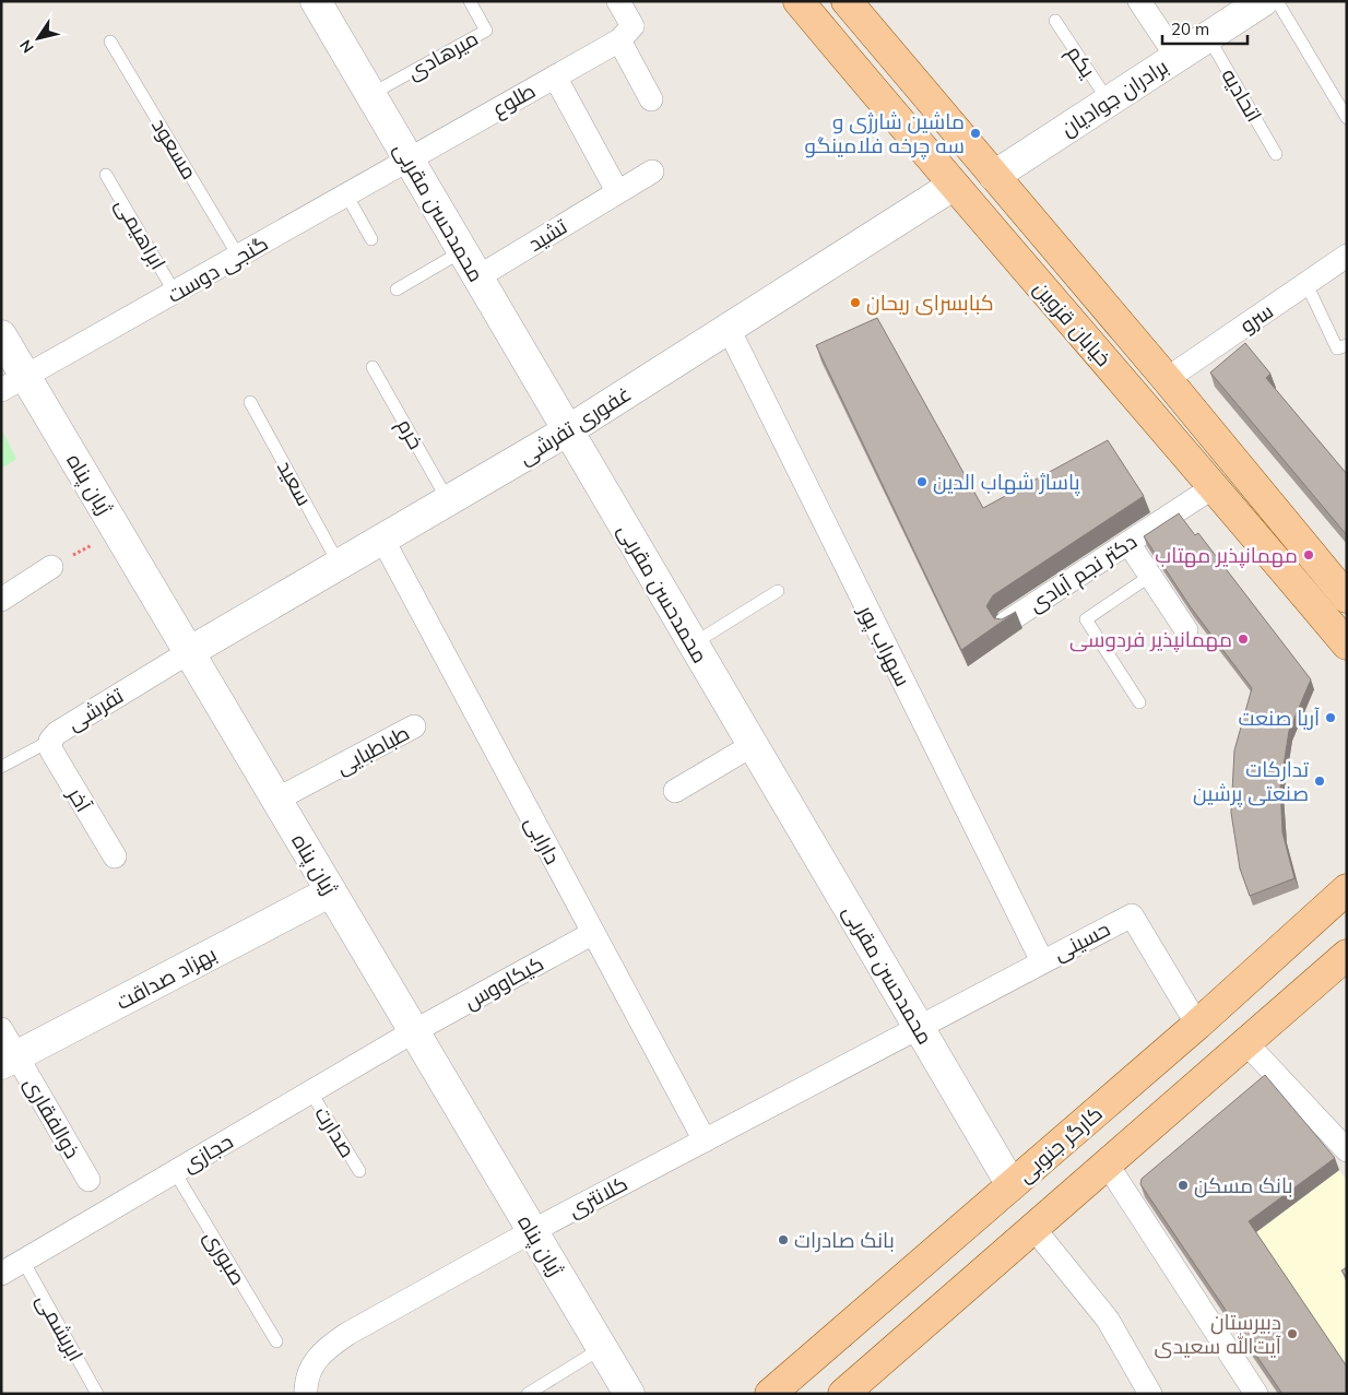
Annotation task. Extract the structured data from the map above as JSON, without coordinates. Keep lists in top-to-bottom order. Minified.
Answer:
{"streets":{"main road":["خیابان قزوین","کارگر جنوبی"],"street":["برادران جوادیان","طلوع","محمدحسن مقربی","تشید","گنجی دوست","سرو","غفوری تفرشی","ژیان پناه","دکتر نجم آبادی","سهراب پور","تفرشی","طباطبایی","آخر","دارابی","حسینی","بهزاد صداقت","کیکاووس","ذوالفقاری","حجازی","کلانتری"],"lane":["میرهادی","یکم","اتحادیه","مسعود","ابراهیمی","خرم","سعید","صدارت","صبوری","ابریشمی"]},"crossings":[["میرهادی","محمدحسن مقربی"],["یکم","برادران جوادیان"],["اتحادیه","برادران جوادیان"],["برادران جوادیان","خیابان قزوین"],["طلوع","محمدحسن مقربی"],["طلوع","گنجی دوست"],["مسعود","گنجی دوست"],["محمدحسن مقربی","تشید"],["محمدحسن مقربی","گنجی دوست"],["محمدحسن مقربی","غفوری تفرشی"],["محمدحسن مقربی","حسینی"],["محمدحسن مقربی","کارگر جنوبی"],["محمدحسن مقربی","کلانتری"],["ابراهیمی","گنجی دوست"],["گنجی دوست","ژیان پناه"],["سرو","خیابان قزوین"],["خیابان قزوین","غفوری تفرشی"],["خیابان قزوین","دکتر نجم آبادی"],["غفوری تفرشی","خرم"],["غفوری تفرشی","سعید"],["غفوری تفرشی","ژیان پناه"],["غفوری تفرشی","سهراب پور"],["غفوری تفرشی","تفرشی"],["غفوری تفرشی","دارابی"],["ژیان پناه","تفرشی"],["ژیان پناه","طباطبایی"],["ژیان پناه","بهزاد صداقت"],["ژیان پناه","کیکاووس"],["ژیان پناه","حجازی"],["ژیان پناه","کلانتری"],["سهراب پور","حسینی"],["تفرشی","آخر"],["دارابی","کیکاووس"],["دارابی","کلانتری"],["حسینی","کارگر جنوبی"],["حسینی","کلانتری"],["بهزاد صداقت","ذوالفقاری"],["کیکاووس","حجازی"],["صدارت","حجازی"],["حجازی","صبوری"],["حجازی","ابریشمی"]],"places":["ماشین شارژی و سه چرخه فلامینگو","کبابسرای ریحان","پاساژ شهاب الدین","مهمانپذیر مهتاب","مهمانپذیر فردوسی","آریا صنعت","تدارکات صنعتی پرشین","بانک مسکن","بانک صادرات","دبیرستان آیت‌الله سعیدی"],"scale_bar":"20 m","north":"bottom left"}
